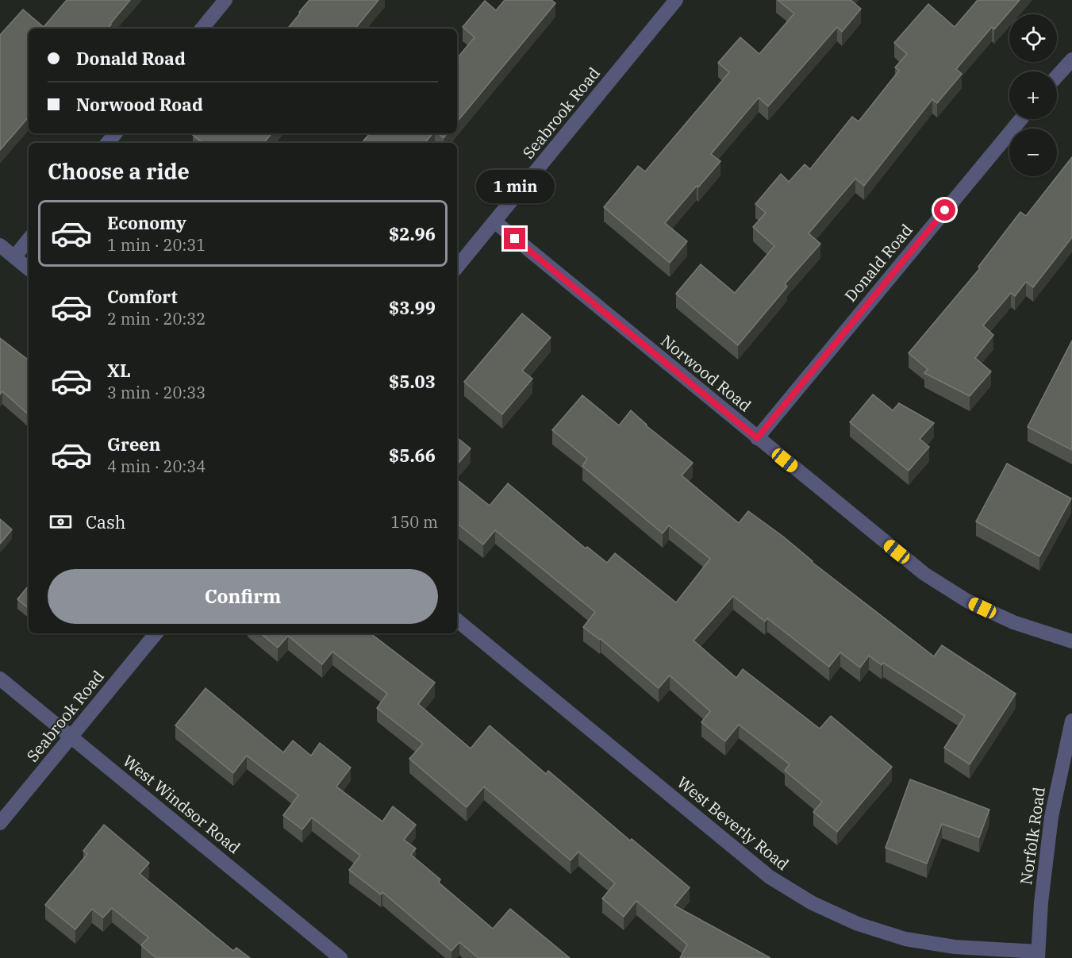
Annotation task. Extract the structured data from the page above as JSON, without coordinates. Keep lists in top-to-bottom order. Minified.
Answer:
{"streets":{"street":["Seabrook Road","Donald Road","Norwood Road","West Windsor Road","West Beverly Road","Norfolk Road"]},"crossings":[["Seabrook Road","Norwood Road"],["Seabrook Road","West Windsor Road"],["Donald Road","Norwood Road"],["West Beverly Road","Norfolk Road"]],"page":{"map_buttons":["+","−"],"banner":["Donald Road","Norwood Road"],"heading":"Choose a ride","bubble":"1 min","list":[{"name":"Economy","note":"1 min · 20:31","value":"$2.96"},{"name":"Comfort","note":"2 min · 20:32","value":"$3.99"},{"name":"XL","note":"3 min · 20:33","value":"$5.03"},{"name":"Green","note":"4 min · 20:34","value":"$5.66"}],"pay":["Cash","150 m"],"buttons":"Confirm"}}
